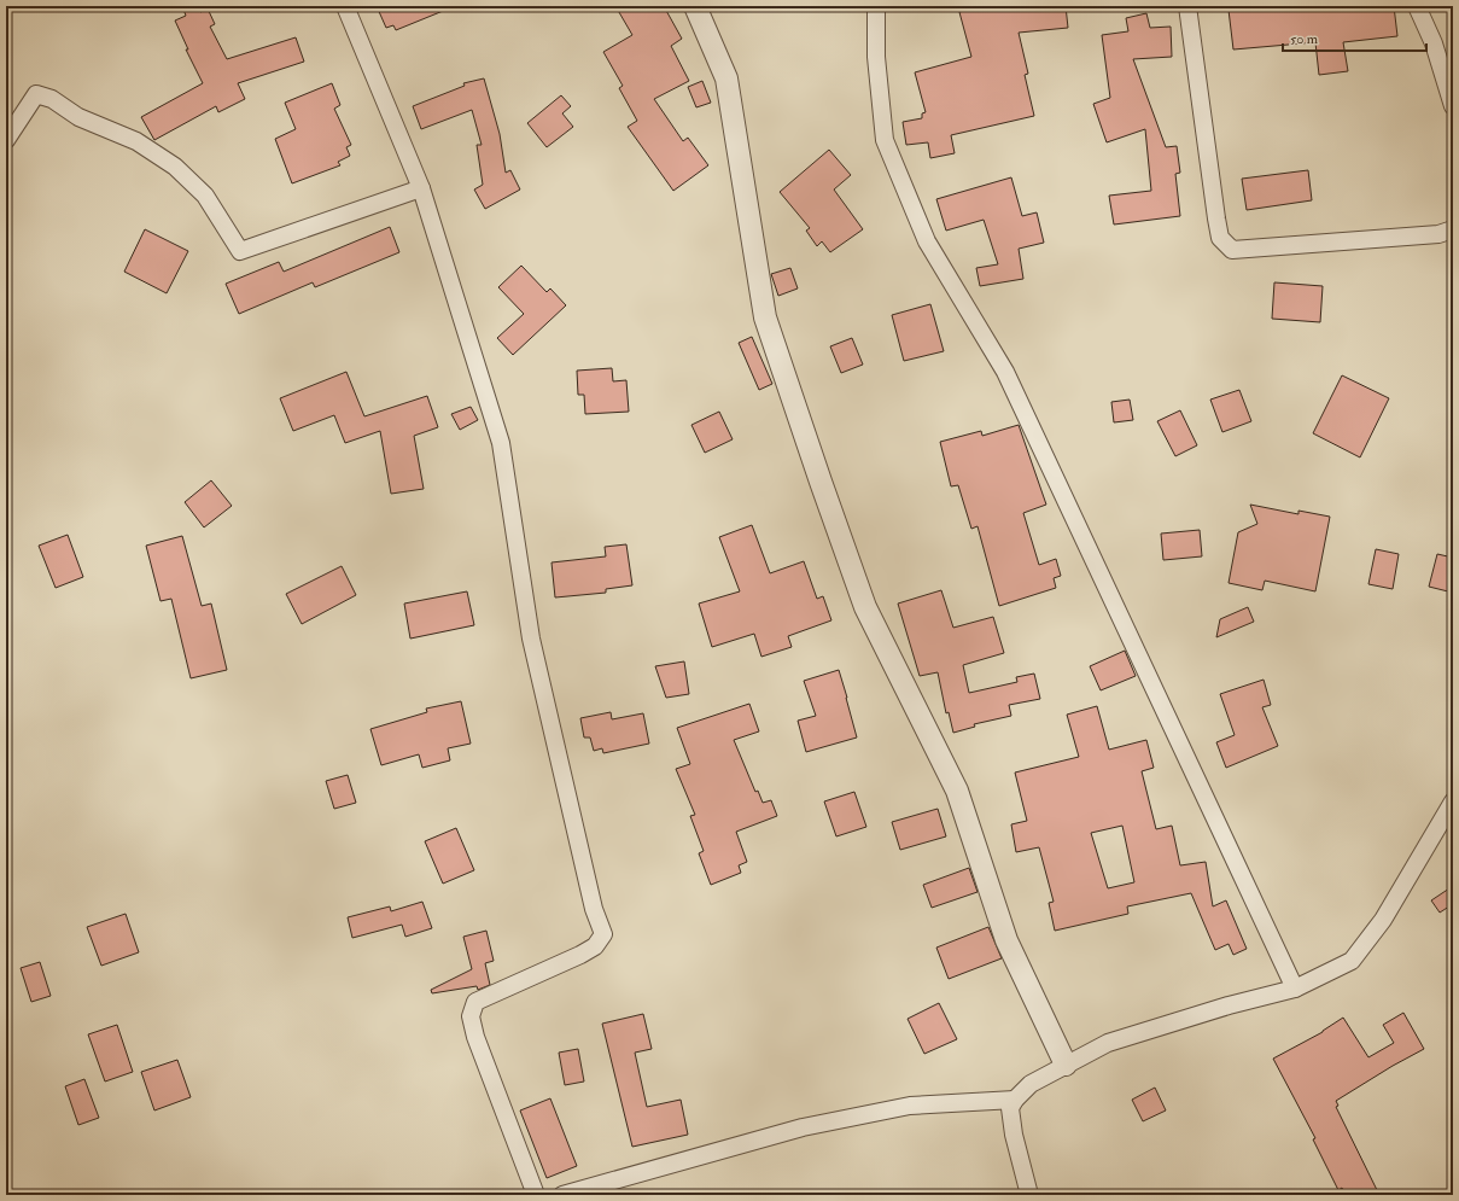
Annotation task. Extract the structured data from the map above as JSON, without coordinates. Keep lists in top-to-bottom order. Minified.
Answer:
{"scale_bar":"50 m"}
